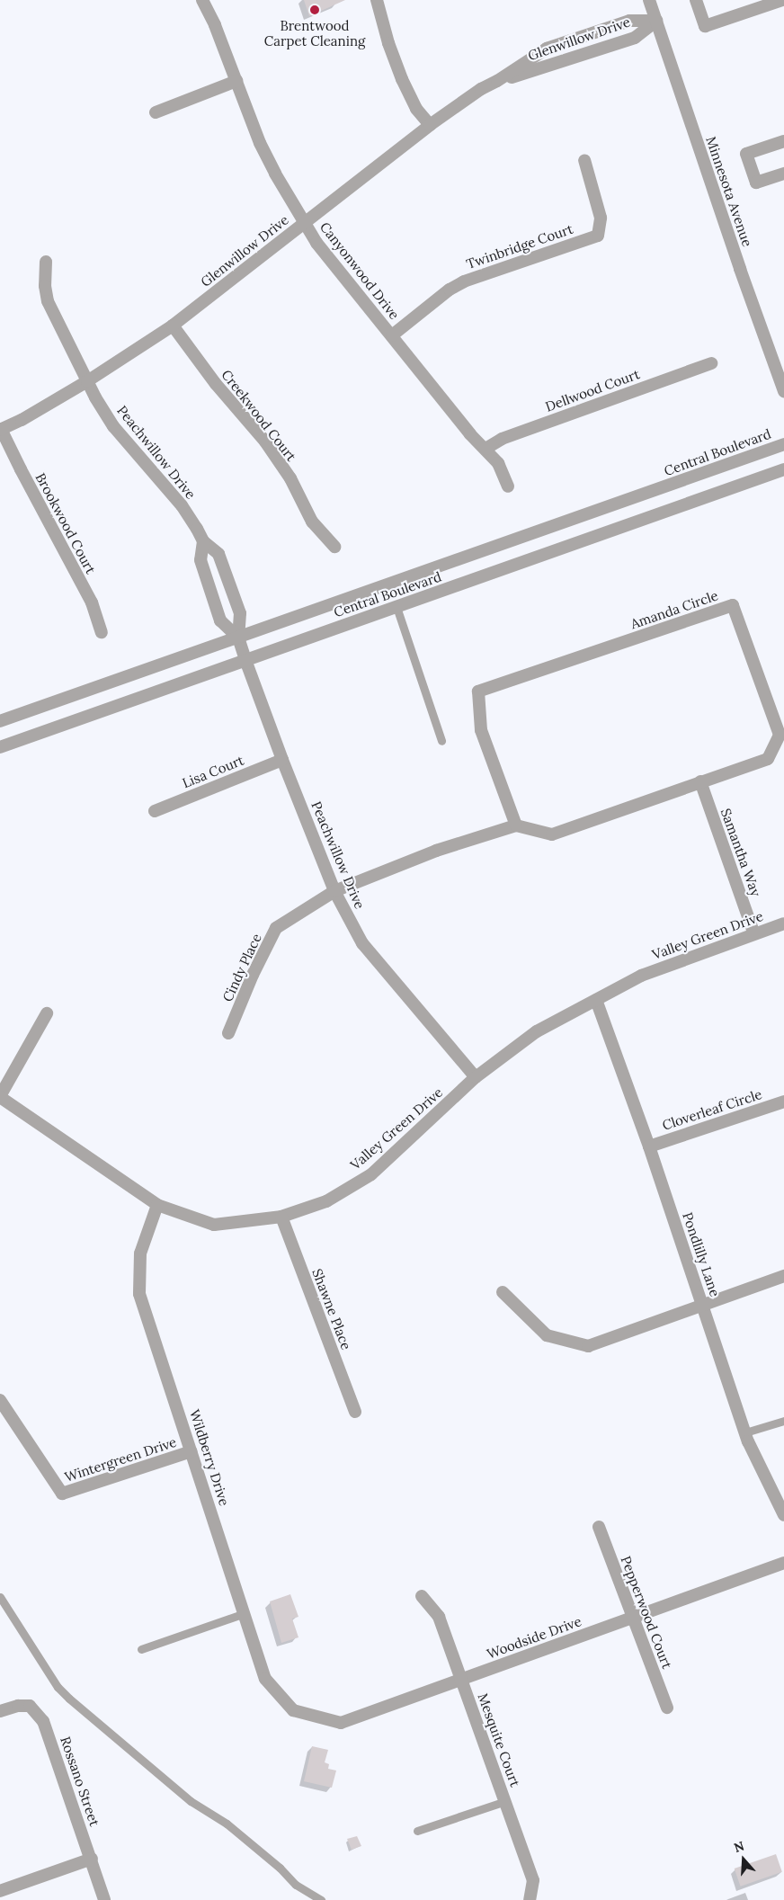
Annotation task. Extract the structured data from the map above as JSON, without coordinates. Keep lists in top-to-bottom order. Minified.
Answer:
{"streets":{"street":["Glenwillow Drive","Minnesota Avenue","Twinbridge Court","Canyonwood Drive","Dellwood Court","Creekwood Court","Peachwillow Drive","Central Boulevard","Brookwood Court","Amanda Circle","Lisa Court","Samantha Way","Valley Green Drive","Cindy Place","Cloverleaf Circle","Pondlilly Lane","Shawne Place","Wildberry Drive","Wintergreen Drive","Pepperwood Court","Woodside Drive","Mesquite Court","Rossano Street"]},"crossings":[["Glenwillow Drive","Minnesota Avenue"],["Glenwillow Drive","Canyonwood Drive"],["Glenwillow Drive","Creekwood Court"],["Glenwillow Drive","Peachwillow Drive"],["Glenwillow Drive","Brookwood Court"],["Twinbridge Court","Canyonwood Drive"],["Canyonwood Drive","Dellwood Court"],["Peachwillow Drive","Central Boulevard"],["Peachwillow Drive","Lisa Court"],["Peachwillow Drive","Valley Green Drive"],["Peachwillow Drive","Cindy Place"],["Amanda Circle","Samantha Way"],["Samantha Way","Valley Green Drive"],["Valley Green Drive","Pondlilly Lane"],["Valley Green Drive","Shawne Place"],["Valley Green Drive","Wildberry Drive"],["Cloverleaf Circle","Pondlilly Lane"],["Wildberry Drive","Wintergreen Drive"],["Wildberry Drive","Woodside Drive"],["Pepperwood Court","Woodside Drive"],["Woodside Drive","Mesquite Court"]],"places":["Brentwood Carpet Cleaning"],"north":"top"}
